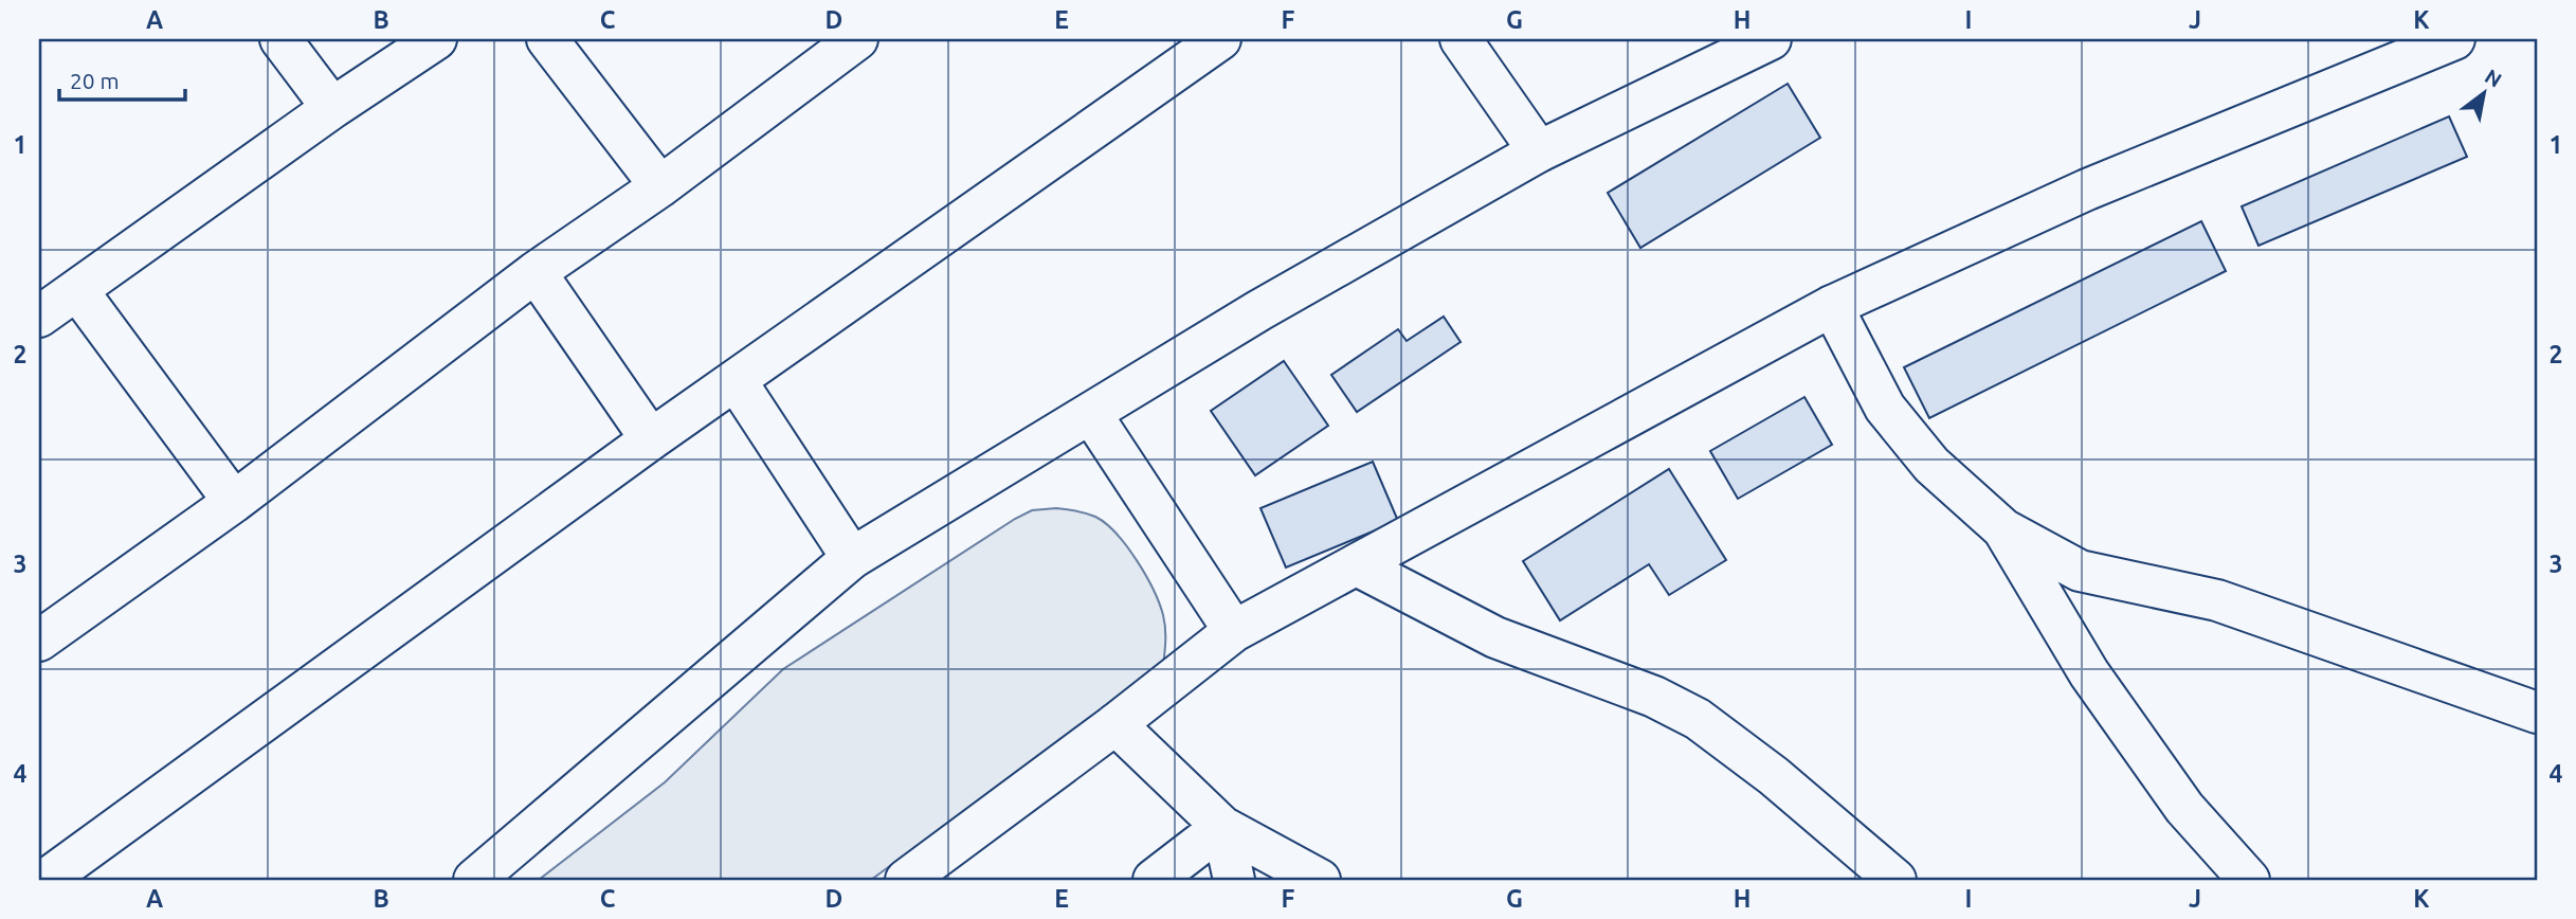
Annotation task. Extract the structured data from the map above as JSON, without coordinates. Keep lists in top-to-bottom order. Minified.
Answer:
{"scale_bar":"20 m","north":"top right","grid":{"columns":["A","B","C","D","E","F","G","H","I","J","K"],"rows":["1","2","3","4"]}}
